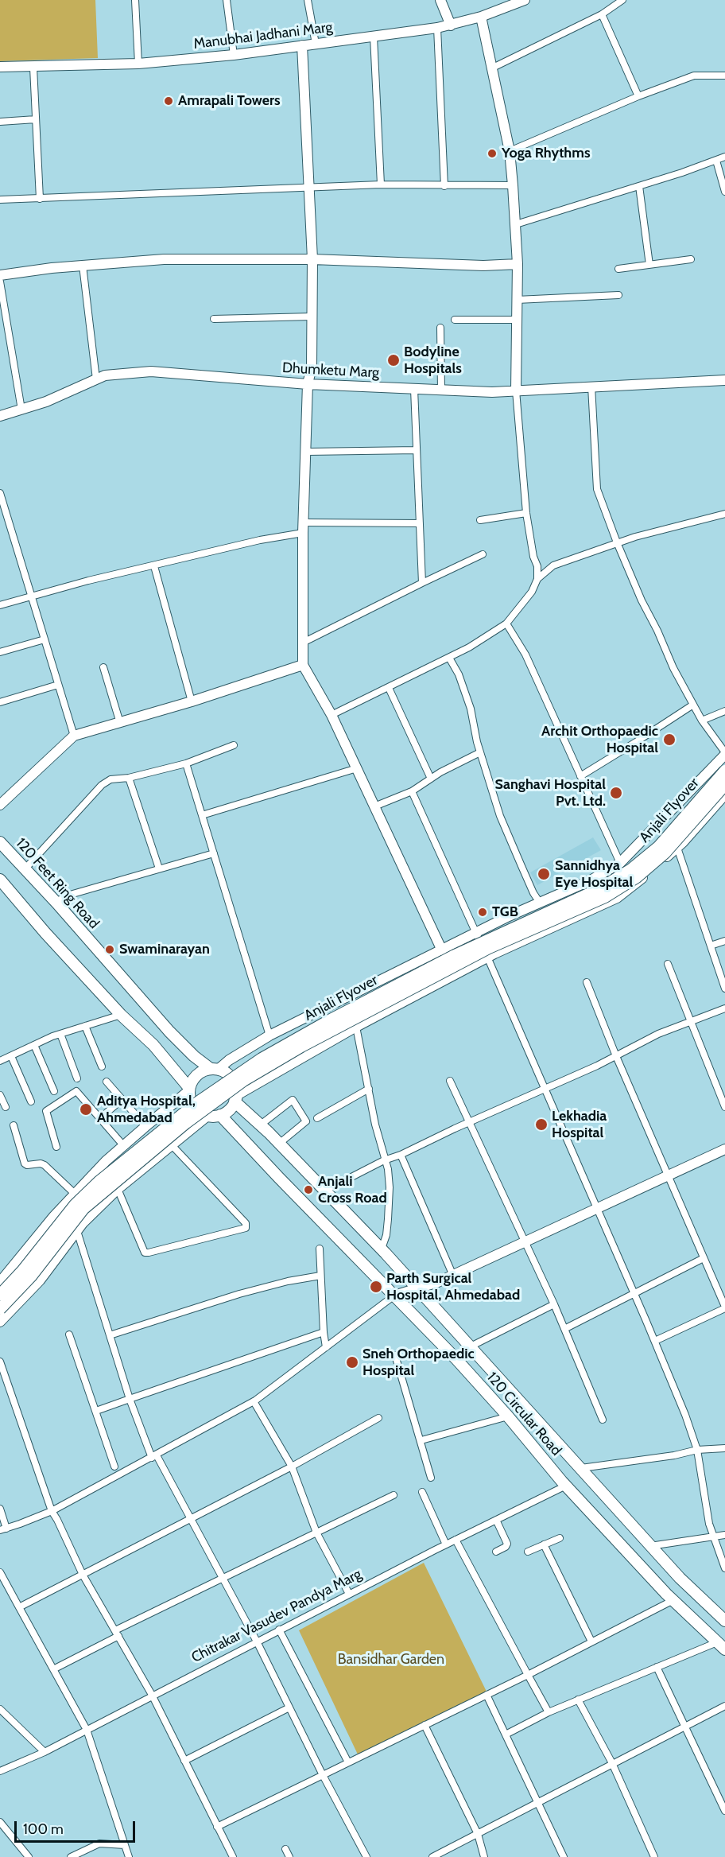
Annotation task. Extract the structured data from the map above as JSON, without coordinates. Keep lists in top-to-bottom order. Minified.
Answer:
{"streets":{"main road":["Anjali Flyover","120 Feet Ring Road","120 Circular Road"],"street":["Manubhai Jadhani Marg","Dhumketu Marg","Chitrakar Vasudev Pandya Marg"]},"crossings":[["120 Feet Ring Road","120 Circular Road"],["120 Circular Road","Chitrakar Vasudev Pandya Marg"]],"parks":["Bansidhar Garden"],"places":["Amrapali Towers","Yoga Rhythms","Bodyline Hospitals","Archit Orthopaedic Hospital","Sanghavi Hospital Pvt. Ltd.","Sannidhya Eye Hospital","TGB","Swaminarayan","Aditya Hospital, Ahmedabad","Lekhadia Hospital","Anjali Cross Road","Parth Surgical Hospital, Ahmedabad","Sneh Orthopaedic Hospital"],"scale_bar":"100 m"}
